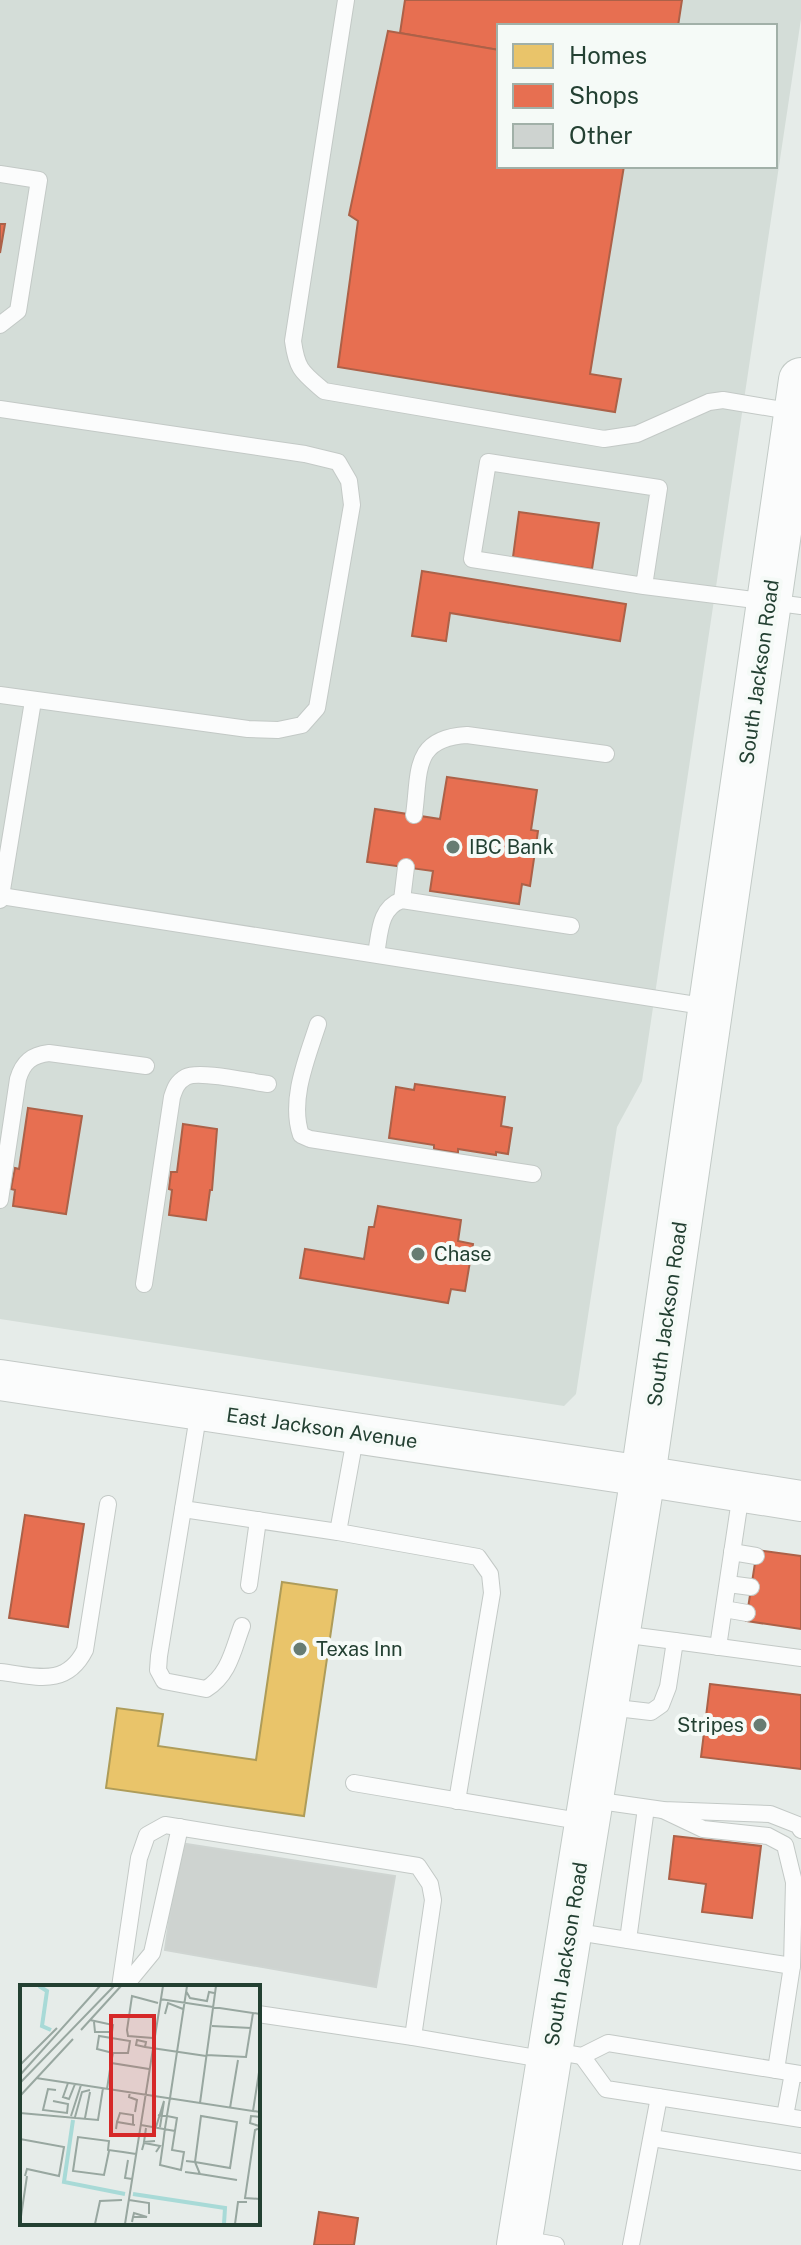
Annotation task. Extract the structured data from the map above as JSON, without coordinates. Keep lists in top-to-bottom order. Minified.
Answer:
{"streets":{"main road":["South Jackson Road"],"street":["East Jackson Avenue"]},"crossings":[["South Jackson Road","East Jackson Avenue"]],"places":["IBC Bank","Chase","Texas Inn","Stripes"],"legend":["Homes","Shops","Other"]}
